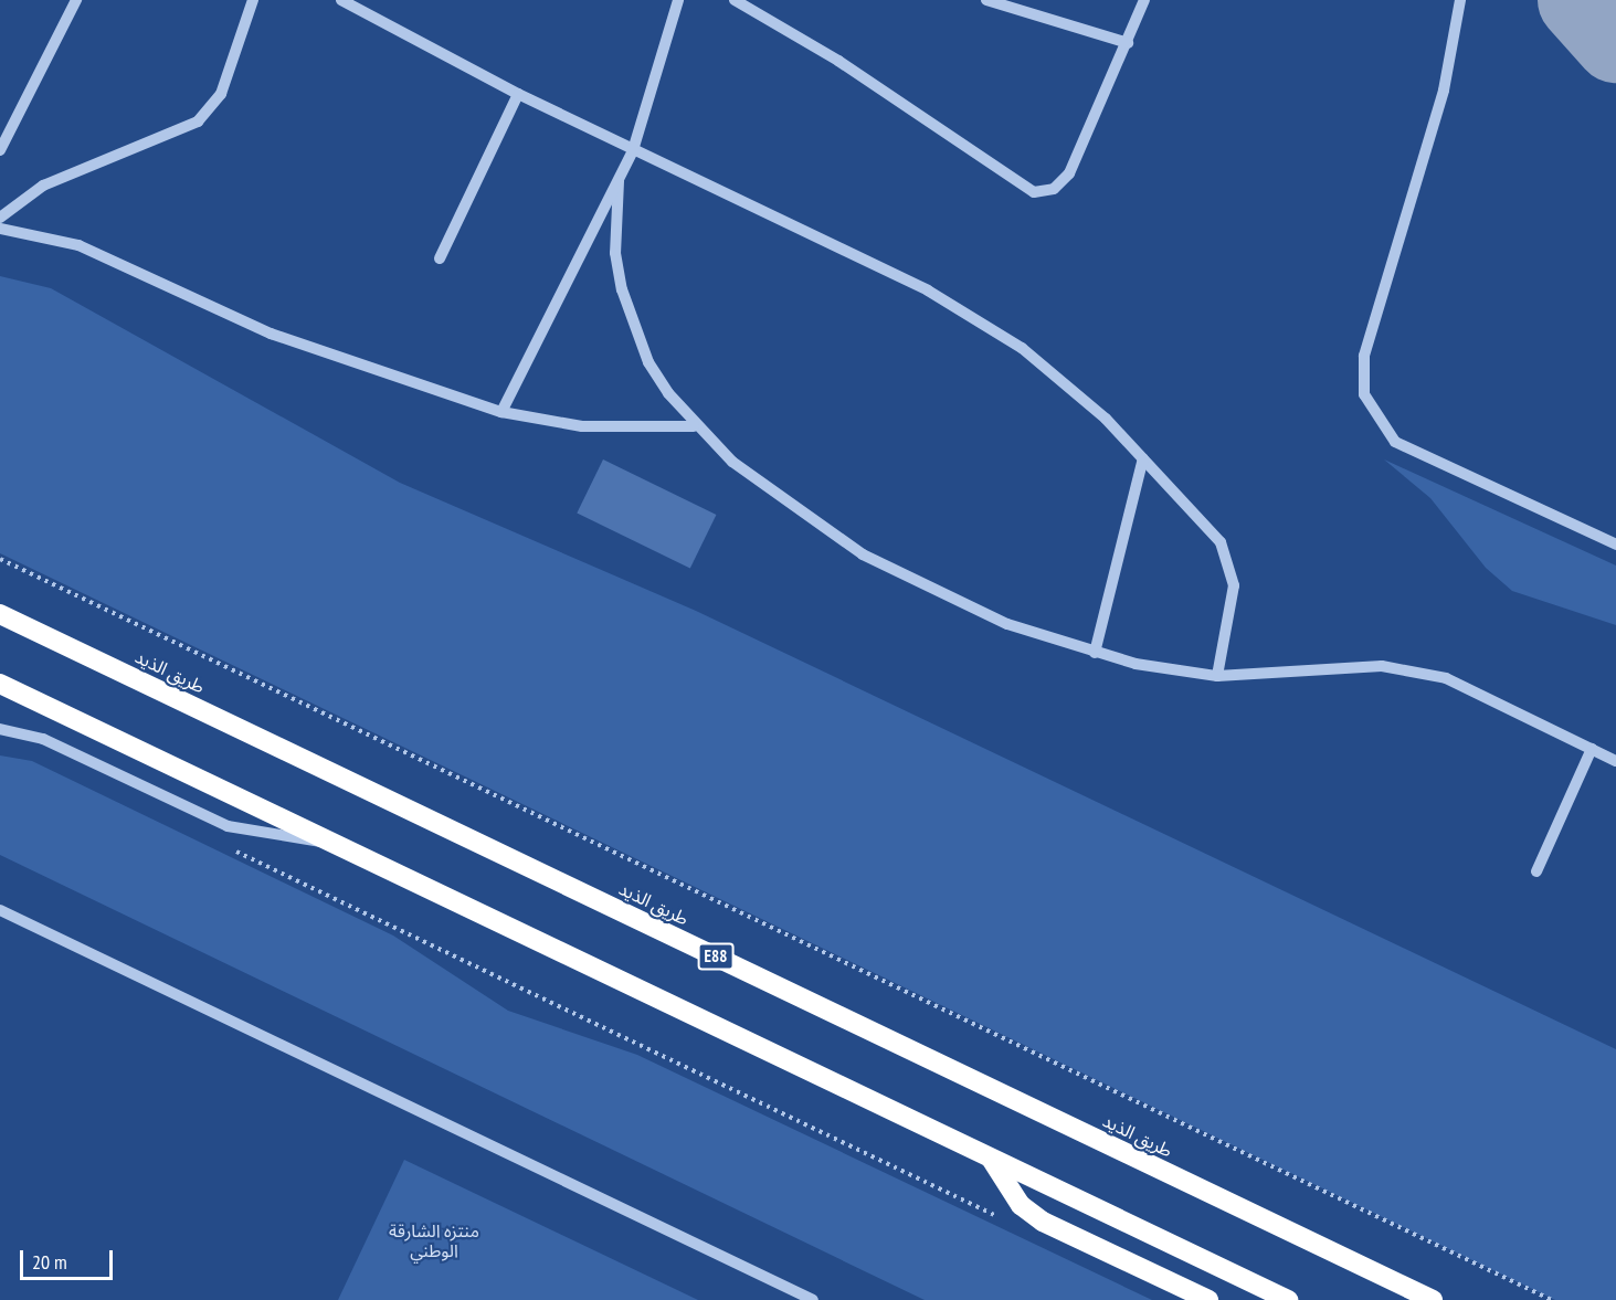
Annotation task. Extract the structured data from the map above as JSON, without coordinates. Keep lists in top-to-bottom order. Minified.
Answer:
{"streets":{"highway":["طريق الذيد","E88"]},"parks":["منتزه الشارقة الوطني"],"scale_bar":"20 m"}
